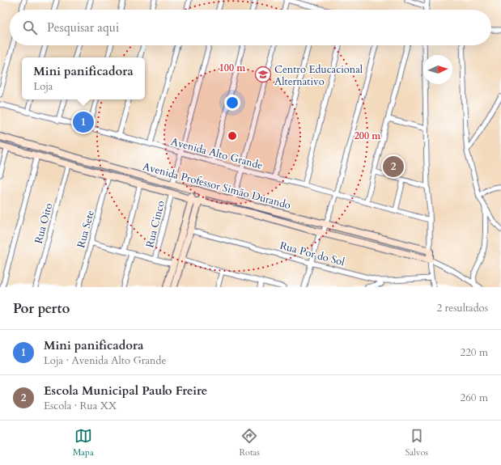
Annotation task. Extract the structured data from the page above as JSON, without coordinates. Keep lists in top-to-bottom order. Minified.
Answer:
{"streets":{"street":["Avenida Alto Grande","Avenida Professor Simão Durando","Rua Oito","Rua Cinco","Rua Sete","Rua Por do Sol"]},"crossings":[["Avenida Professor Simão Durando","Rua Oito"],["Avenida Professor Simão Durando","Rua Cinco"],["Avenida Professor Simão Durando","Rua Sete"]],"places":{"school or university":["Centro Educacional Alternativo"]},"north":"right","page":{"search":"Pesquisar aqui","popup":["Mini panificadora","Loja"],"pins":["1","2"],"heading":["Por perto","2 resultados"],"list":[{"mark":"1","name":"Mini panificadora","note":"Loja · Avenida Alto Grande","value":"220 m"},{"mark":"2","name":"Escola Municipal Paulo Freire","note":"Escola · Rua XX","value":"260 m"}],"nav":["Mapa","Rotas","Salvos"]},"rings":["100 m","200 m"]}
